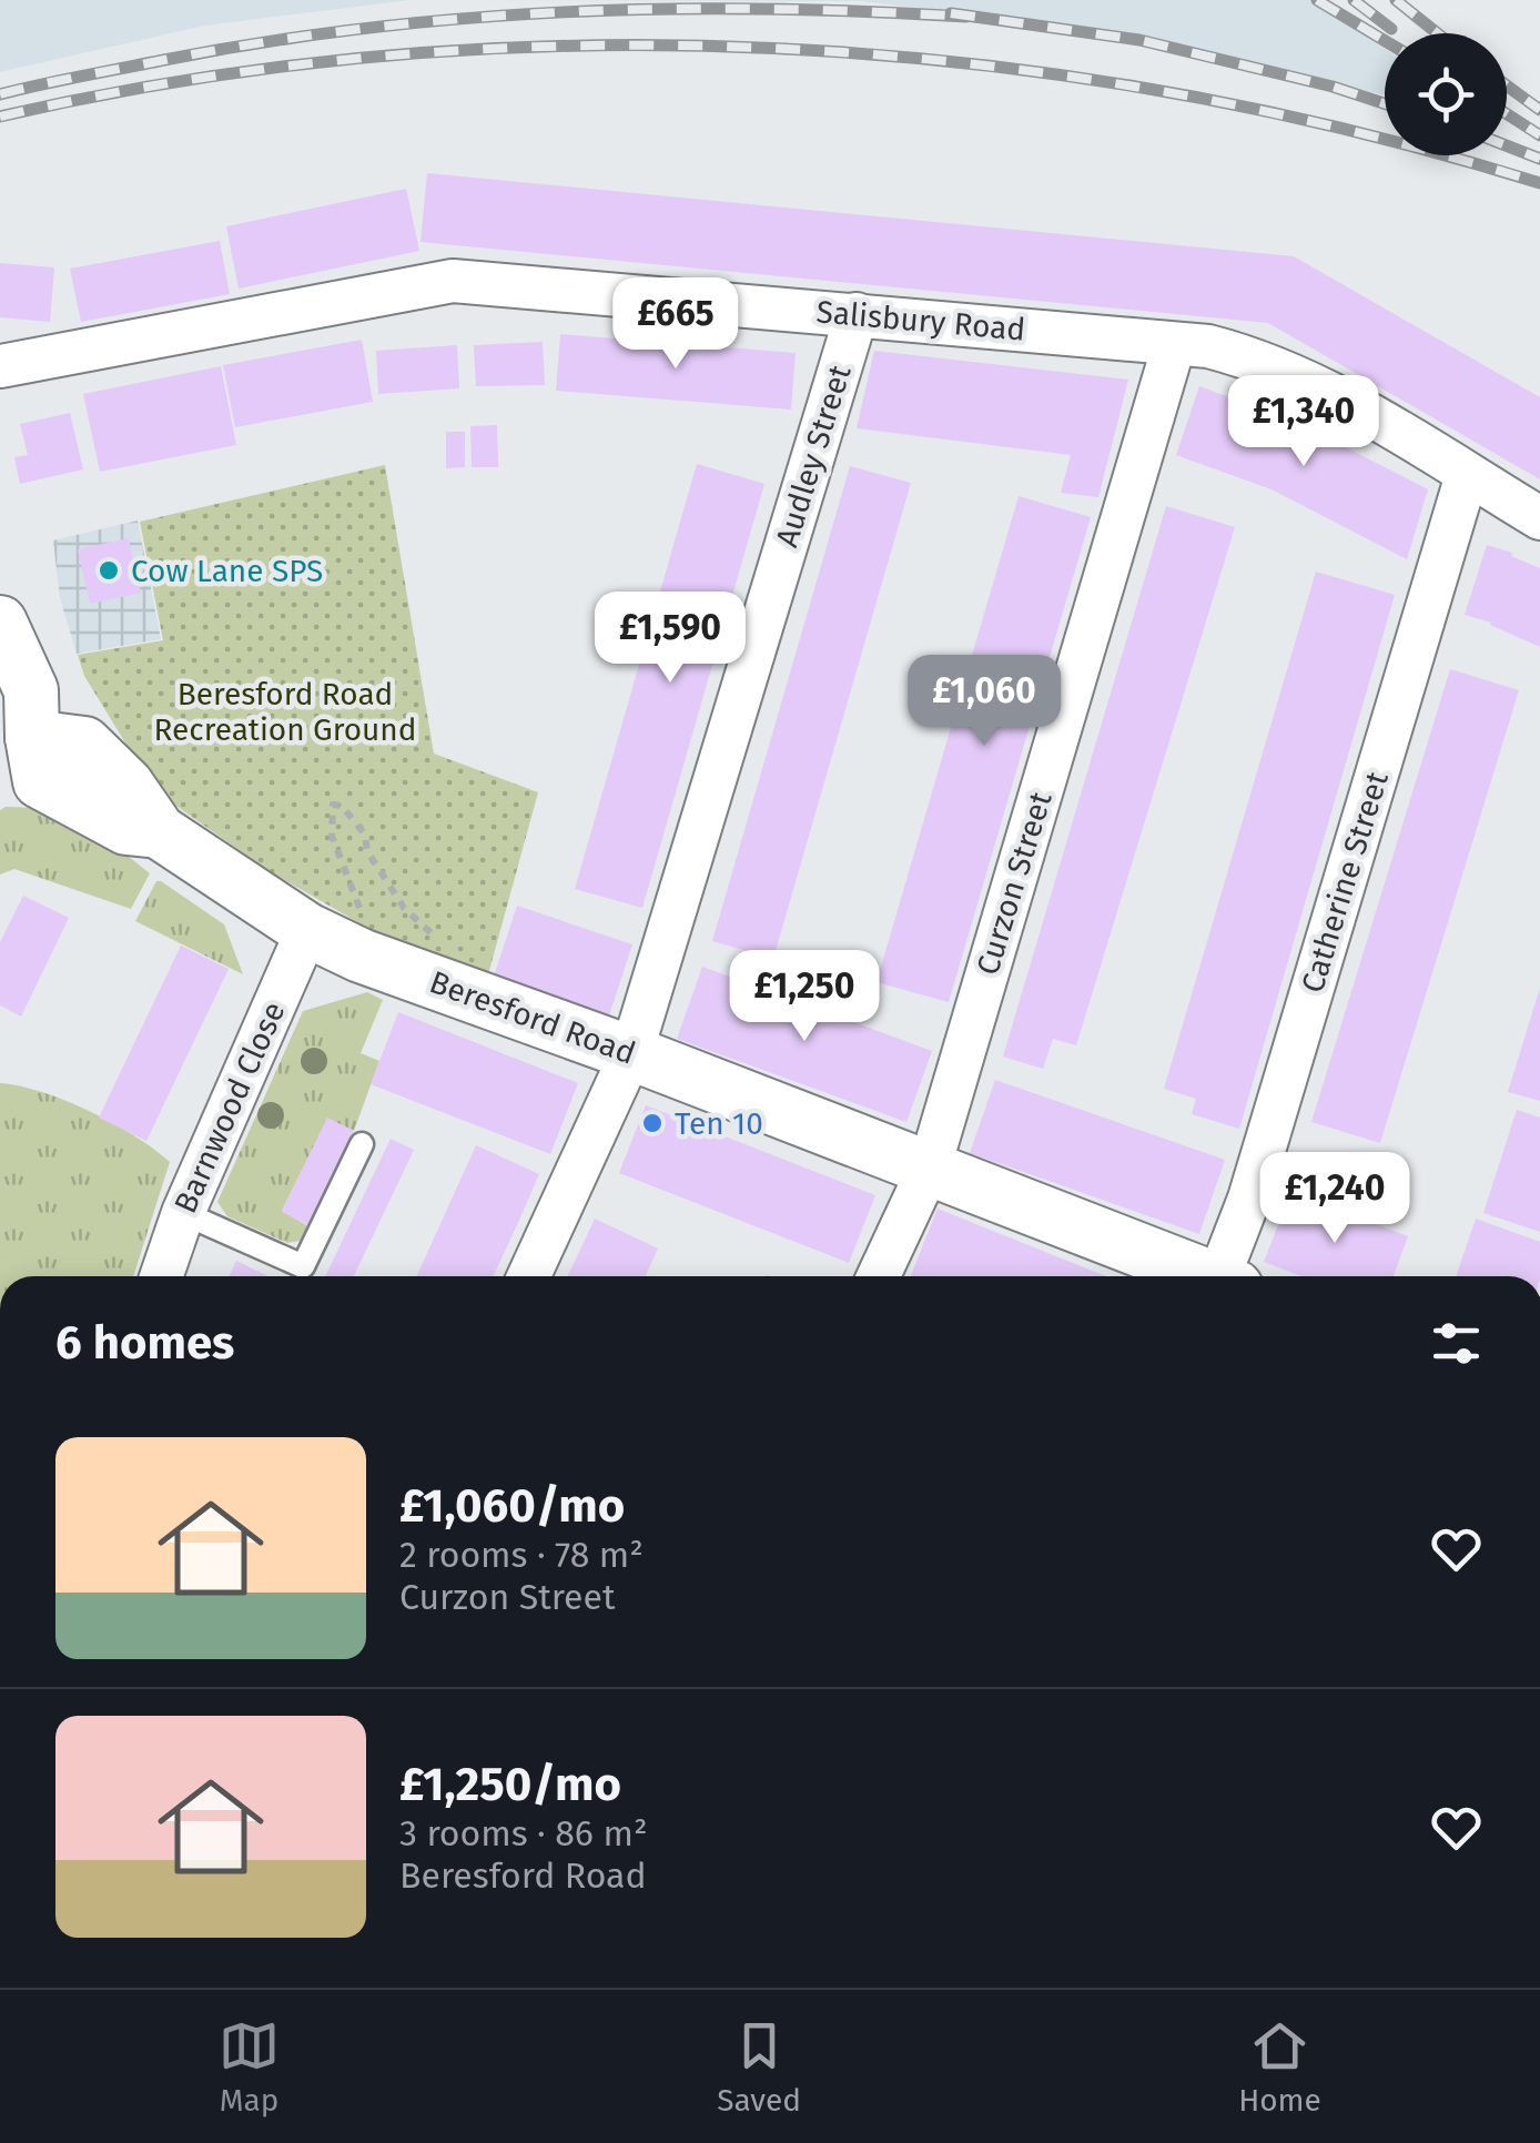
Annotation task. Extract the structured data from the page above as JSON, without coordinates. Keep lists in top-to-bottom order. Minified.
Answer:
{"streets":{"street":["Salisbury Road","Audley Street","Catherine Street","Curzon Street","Beresford Road","Barnwood Close"]},"crossings":[["Salisbury Road","Audley Street"],["Salisbury Road","Catherine Street"],["Salisbury Road","Curzon Street"],["Audley Street","Beresford Road"],["Curzon Street","Beresford Road"],["Beresford Road","Barnwood Close"]],"parks":["Beresford Road Recreation Ground"],"places":["Cow Lane SPS","Ten 10"],"page":{"price":["£665","£1,340","£1,590","£1,060","£1,250","£1,240"],"heading":"6 homes","list":[{"name":"£1,060/mo","note":"2 rooms · 78 m² · Curzon Street"},{"name":"£1,250/mo","note":"3 rooms · 86 m² · Beresford Road"}],"tabs":["Map","Saved","Home"]}}
